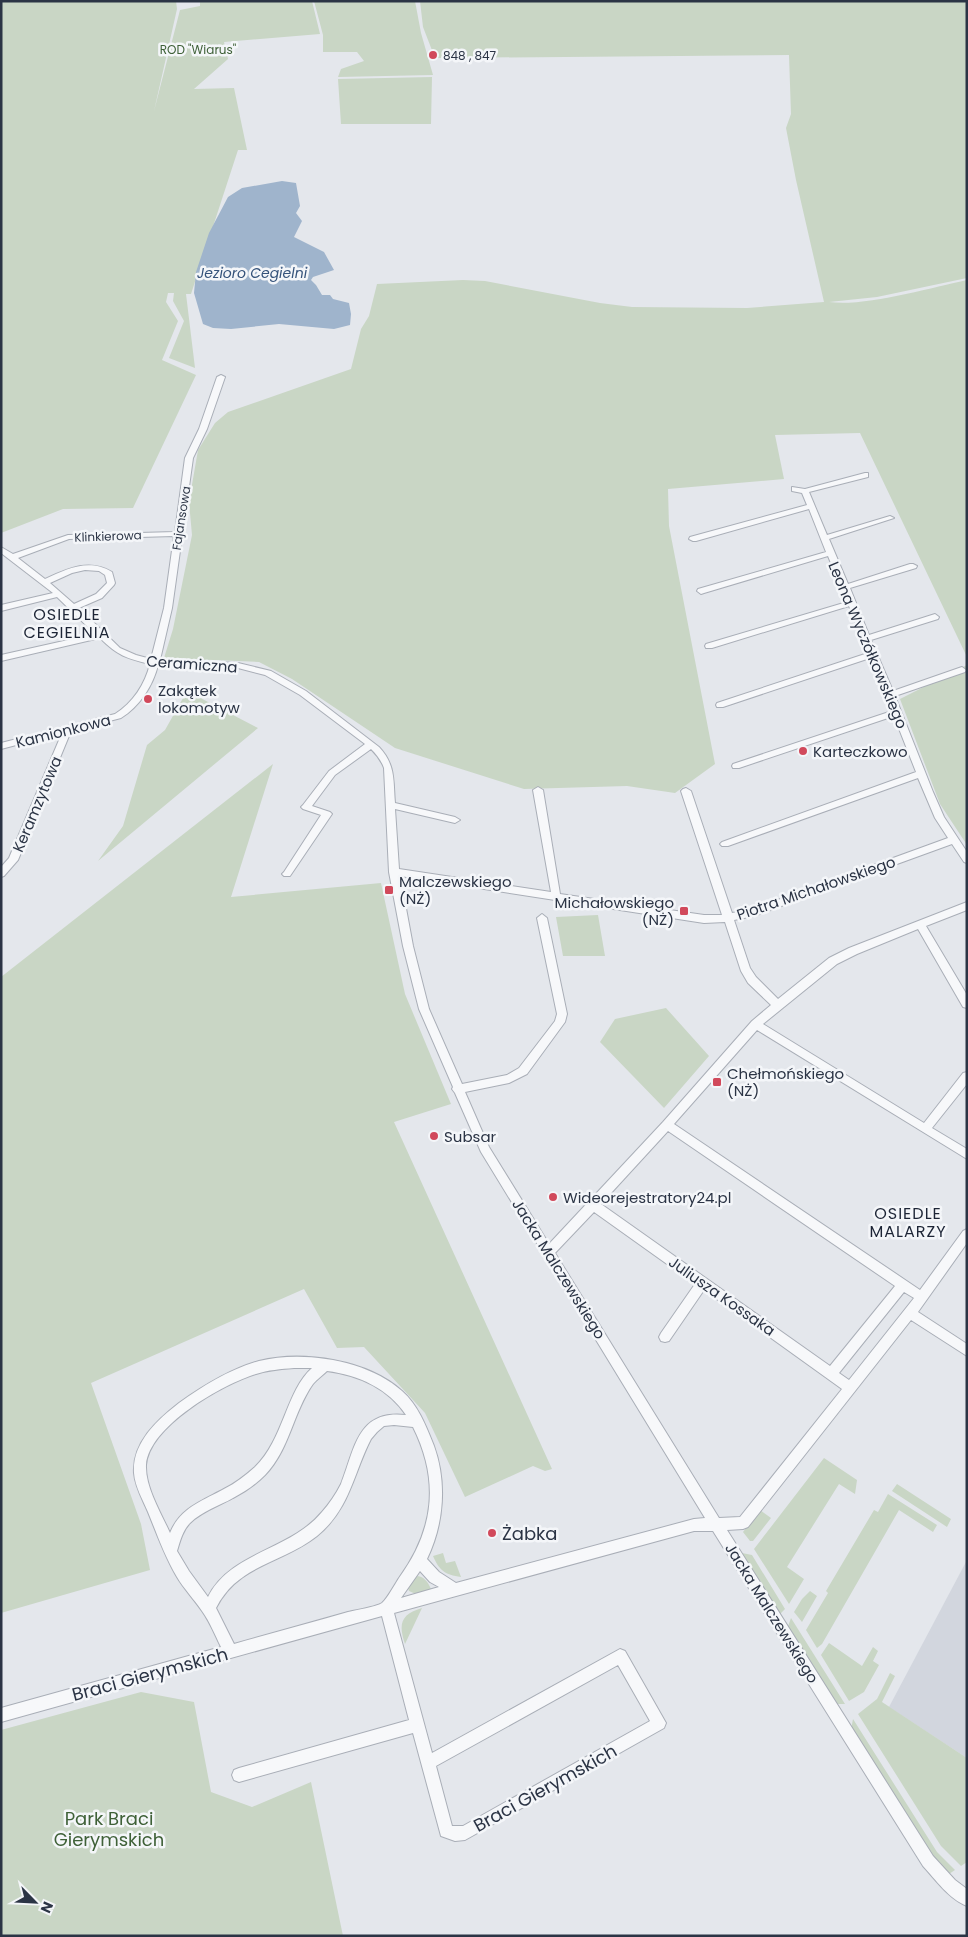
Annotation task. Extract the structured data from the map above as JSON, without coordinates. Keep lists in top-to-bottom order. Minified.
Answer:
{"streets":{"street":["Fajansowa","Klinkierowa","Leona Wyczółkowskiego","Ceramiczna","Kamionkowa","Keramzytowa","Piotra Michałowskiego","Jacka Malczewskiego","Juliusza Kossaka","Braci Gierymskich"]},"crossings":[["Fajansowa","Klinkierowa"],["Fajansowa","Ceramiczna"],["Fajansowa","Kamionkowa"],["Klinkierowa","Ceramiczna"],["Leona Wyczółkowskiego","Piotra Michałowskiego"],["Ceramiczna","Kamionkowa"],["Ceramiczna","Jacka Malczewskiego"],["Kamionkowa","Keramzytowa"],["Piotra Michałowskiego","Jacka Malczewskiego"],["Jacka Malczewskiego","Braci Gierymskich"]],"districts":["OSIEDLE CEGIELNIA","OSIEDLE MALARZY"],"water":["Jezioro Cegielni"],"parks":["ROD \"Wiarus\"","Park Braci Gierymskich"],"places":{"other":["848 , 847","Zakątek lokomotyw","Karteczkowo","Subsar","Wideorejestratory24.pl","Żabka"],"transit":["Malczewskiego (NŻ)","Michałowskiego (NŻ)","Chełmońskiego (NŻ)"]},"north":"bottom right"}
